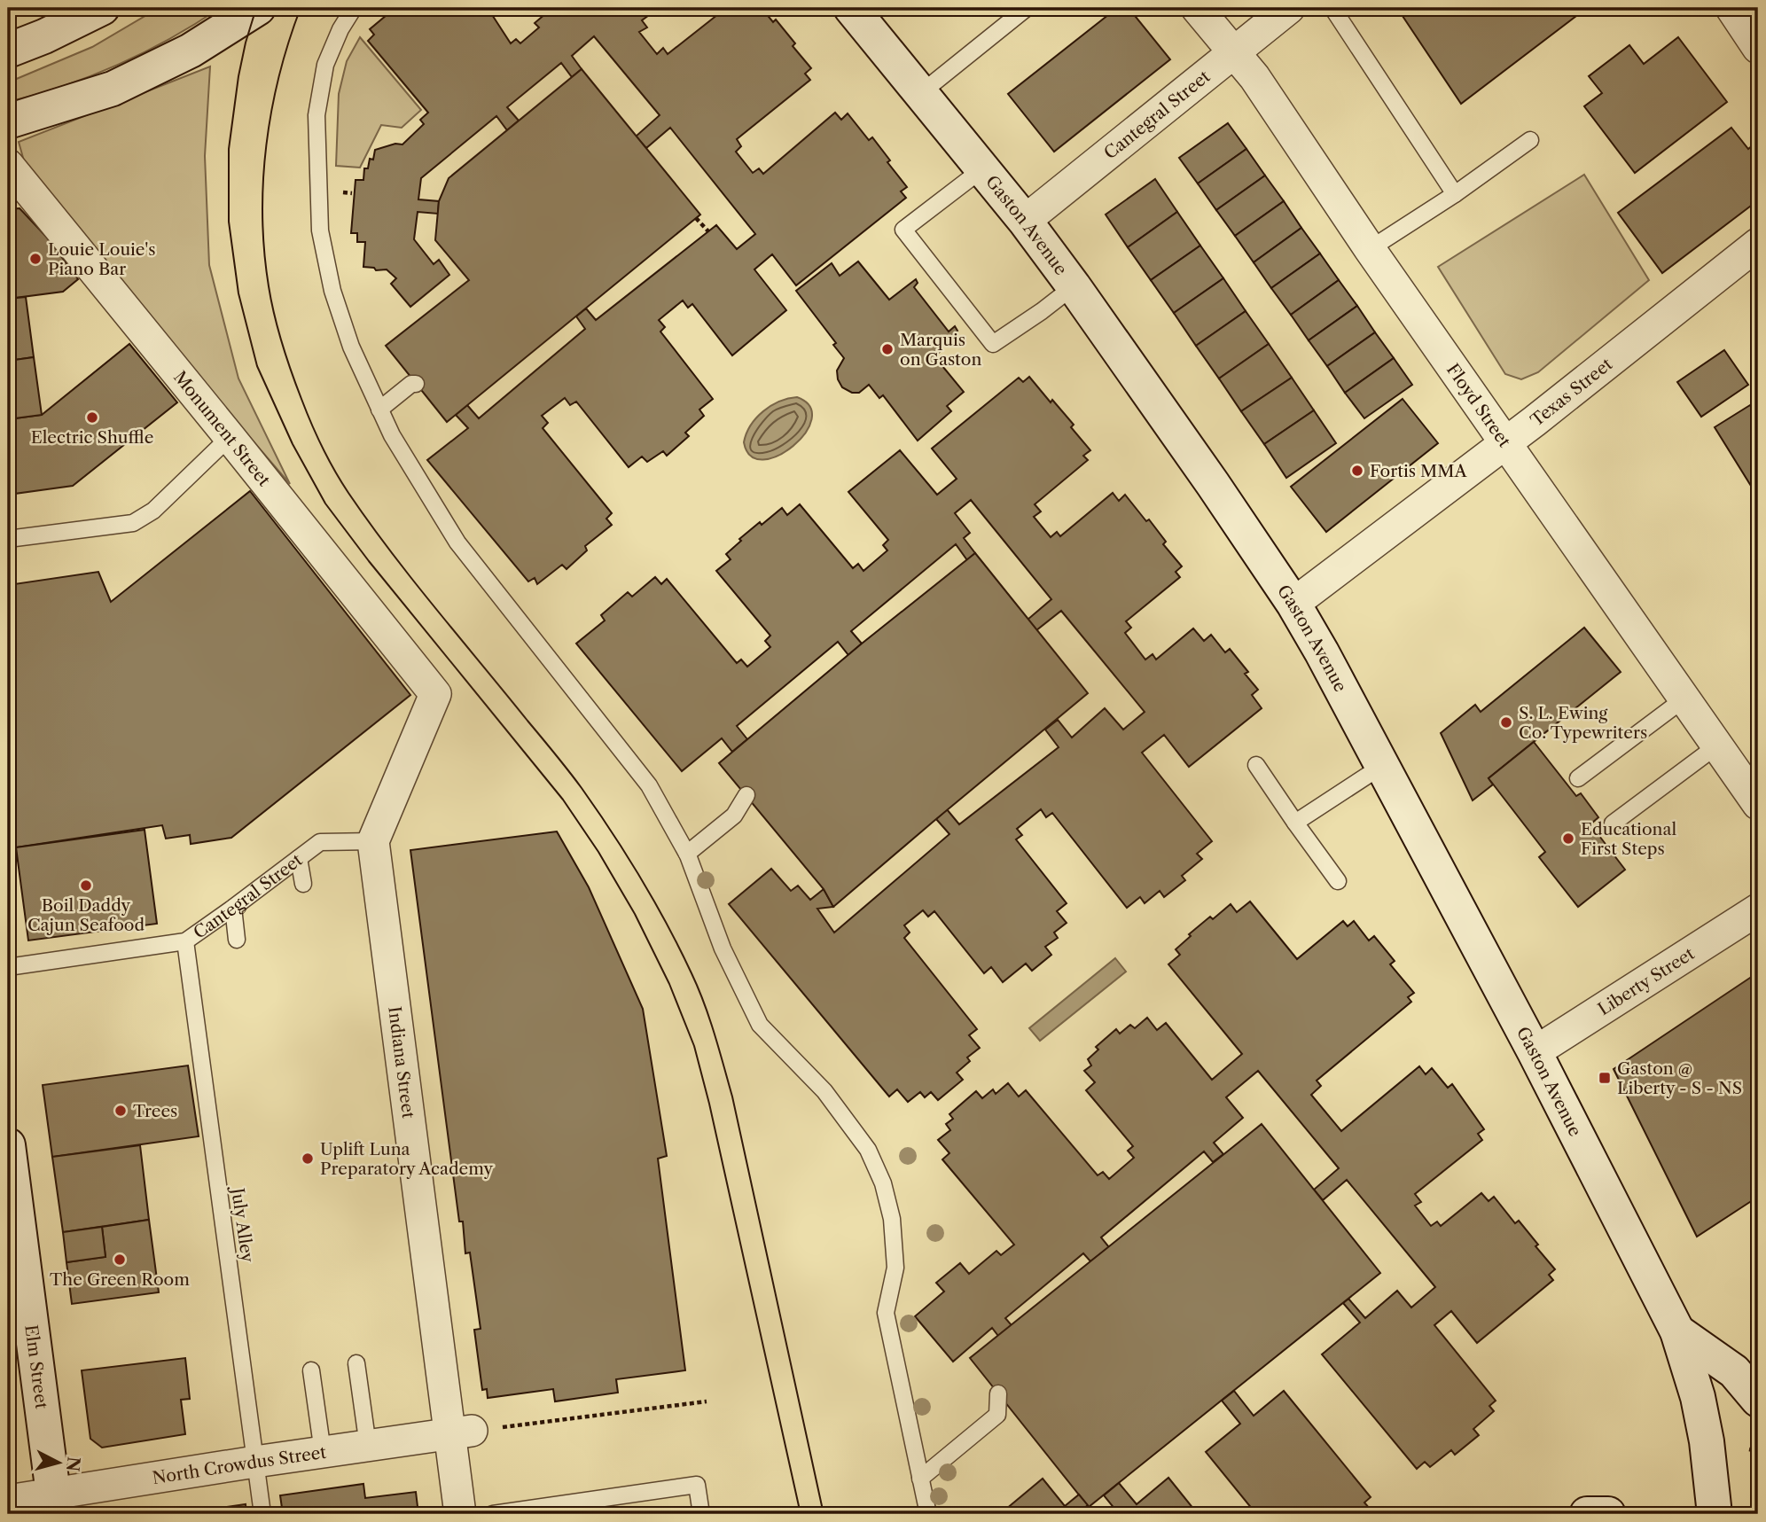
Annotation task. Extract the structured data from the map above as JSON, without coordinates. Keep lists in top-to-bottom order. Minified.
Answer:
{"streets":{"street":["Cantegral Street","Gaston Avenue","Texas Street","Floyd Street","Monument Street","Liberty Street","Indiana Street","Elm Street","North Crowdus Street"],"lane":["July Alley"]},"crossings":[["Cantegral Street","Gaston Avenue"],["Cantegral Street","Floyd Street"],["Cantegral Street","Monument Street"],["Cantegral Street","Indiana Street"],["Cantegral Street","July Alley"],["Gaston Avenue","Texas Street"],["Gaston Avenue","Liberty Street"],["Texas Street","Floyd Street"],["Monument Street","Indiana Street"],["Indiana Street","North Crowdus Street"],["July Alley","North Crowdus Street"],["Elm Street","North Crowdus Street"]],"places":{"other":["Louie Louie's Piano Bar","Marquis on Gaston","Electric Shuffle","Fortis MMA","S. L. Ewing Co. Typewriters","Educational First Steps","Boil Daddy Cajun Seafood","Trees","Uplift Luna Preparatory Academy","The Green Room"],"transit":["Gaston @ Liberty - S - NS"]},"north":"right"}
